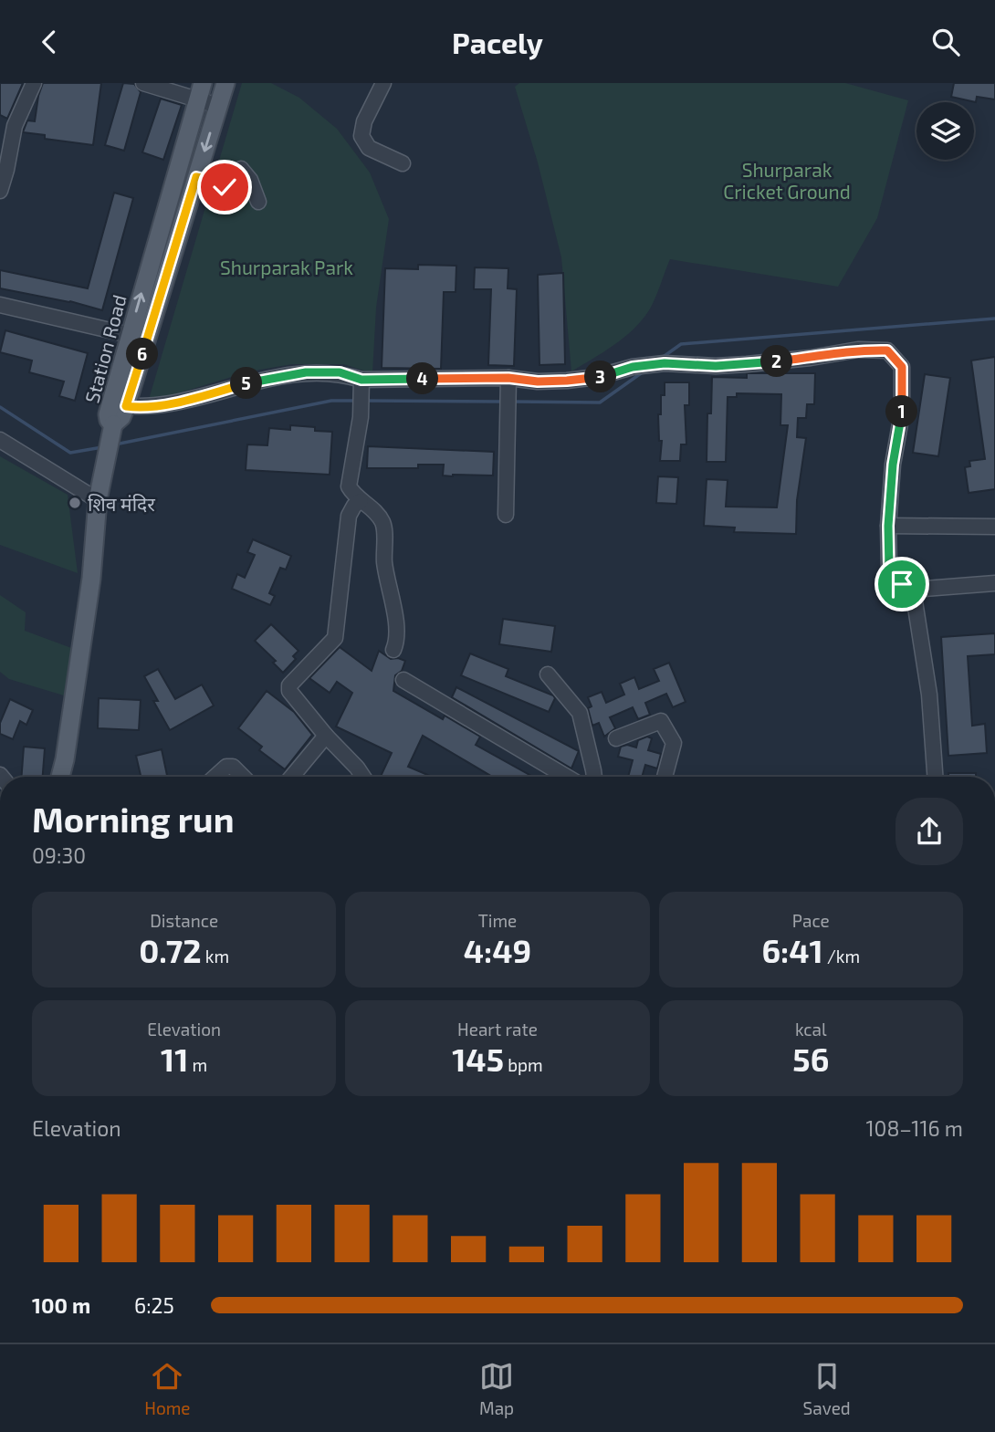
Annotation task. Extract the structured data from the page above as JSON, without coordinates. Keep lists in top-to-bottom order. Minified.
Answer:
{"streets":{"main road":["Station Road"]},"parks":["Shurparak Cricket Ground","Shurparak Park"],"places":["शिव मंदिर"],"page":{"header":"Pacely","pins":["6","2","3","4","5","1"],"heading":["Morning run","09:30"],"stats":[["Distance","0.72 km"],["Time","4:49"],["Pace","6:41 /km"],["Elevation","11 m"],["Heart rate","145 bpm"],["kcal","56"]],"chart":["Elevation","108–116 m"],"list":[{"name":"100 m","note":"6:25"}],"tabs":["Home","Map","Saved"]}}
